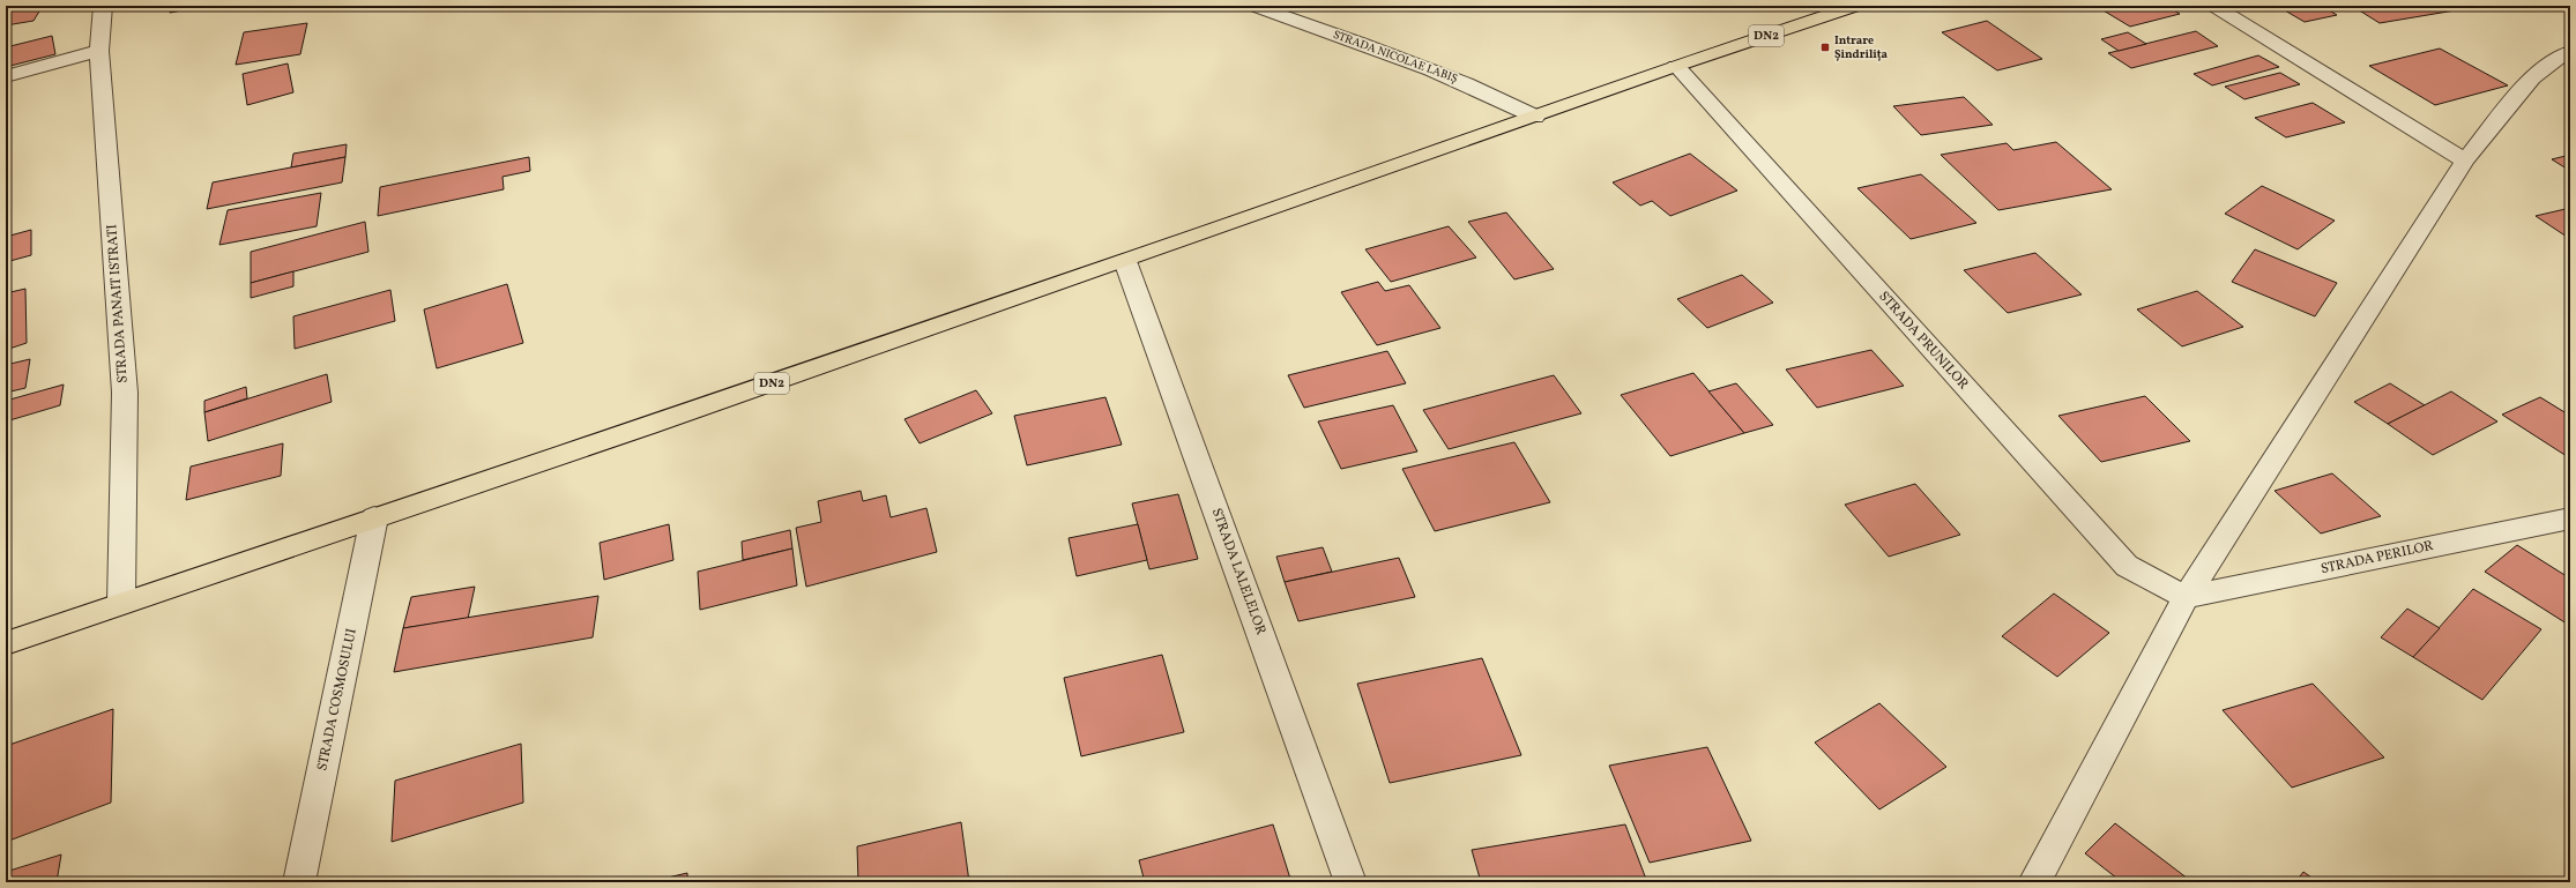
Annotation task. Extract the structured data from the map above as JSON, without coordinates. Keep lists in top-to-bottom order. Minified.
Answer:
{"streets":{"highway":["DN2"],"street":["STRADA NICOLAE LABIȘ","STRADA PANAIT ISTRATI","STRADA PRUNILOR","STRADA PERILOR","STRADA LALELELOR","STRADA COSMOSULUI"]},"crossings":[["DN2","STRADA NICOLAE LABIȘ"],["DN2","STRADA PANAIT ISTRATI"],["DN2","STRADA PRUNILOR"],["DN2","STRADA LALELELOR"],["DN2","STRADA COSMOSULUI"],["STRADA PRUNILOR","STRADA PERILOR"]],"places":{"transit":["Intrare Șindrilița"]}}
